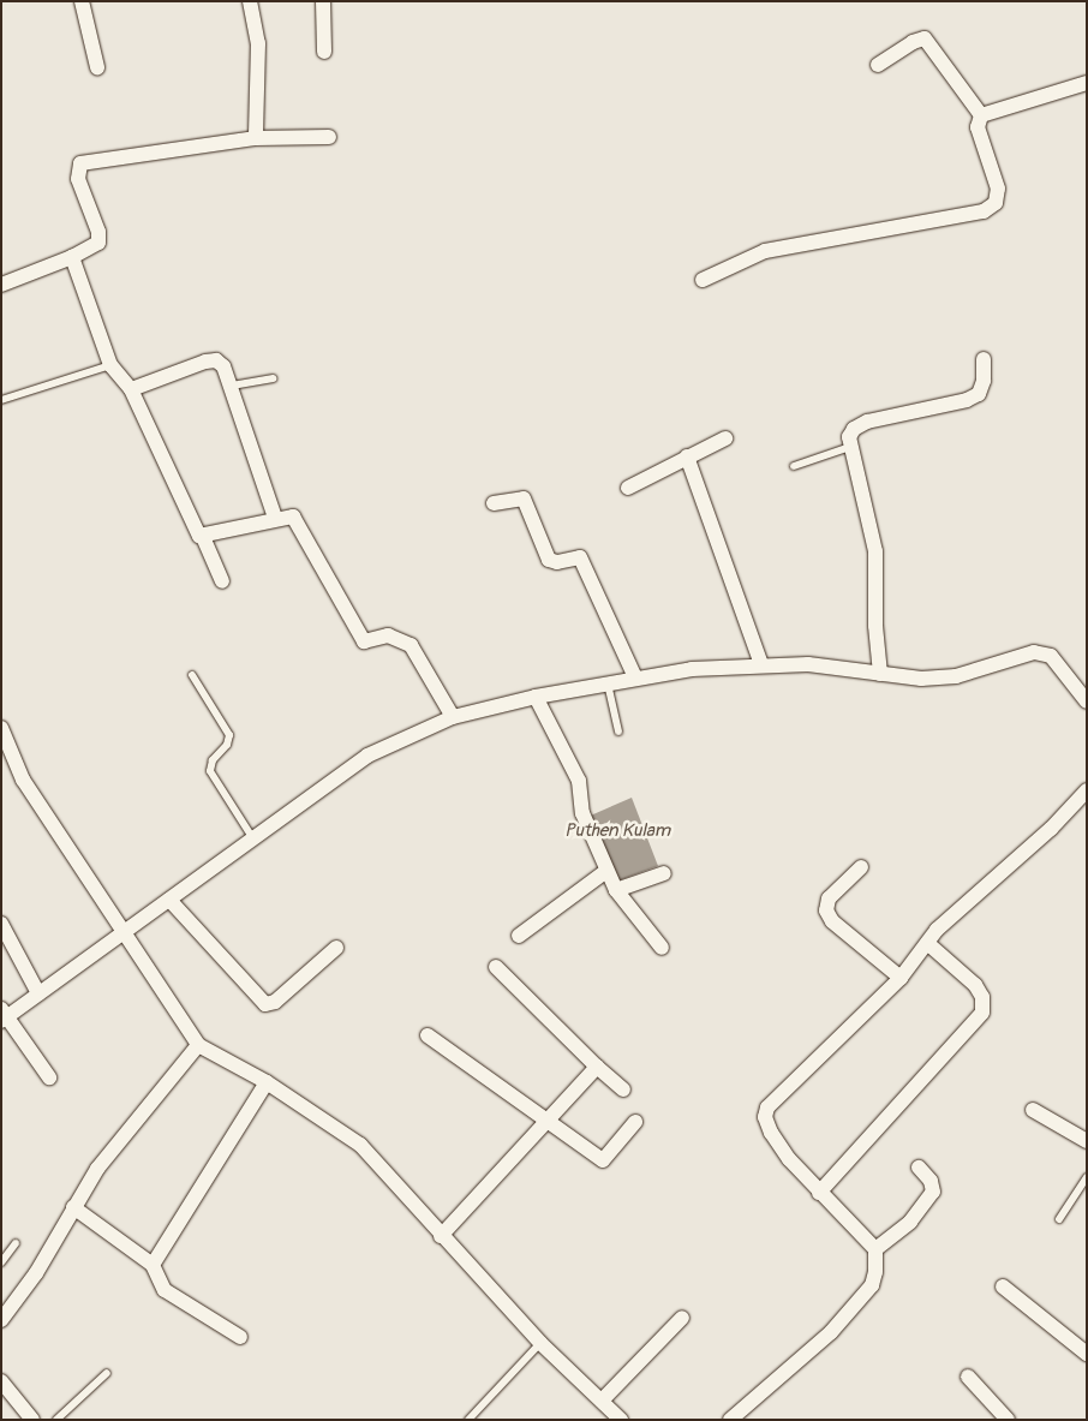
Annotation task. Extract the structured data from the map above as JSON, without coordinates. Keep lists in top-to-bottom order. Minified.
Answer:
{"water":["Puthen Kulam"]}
